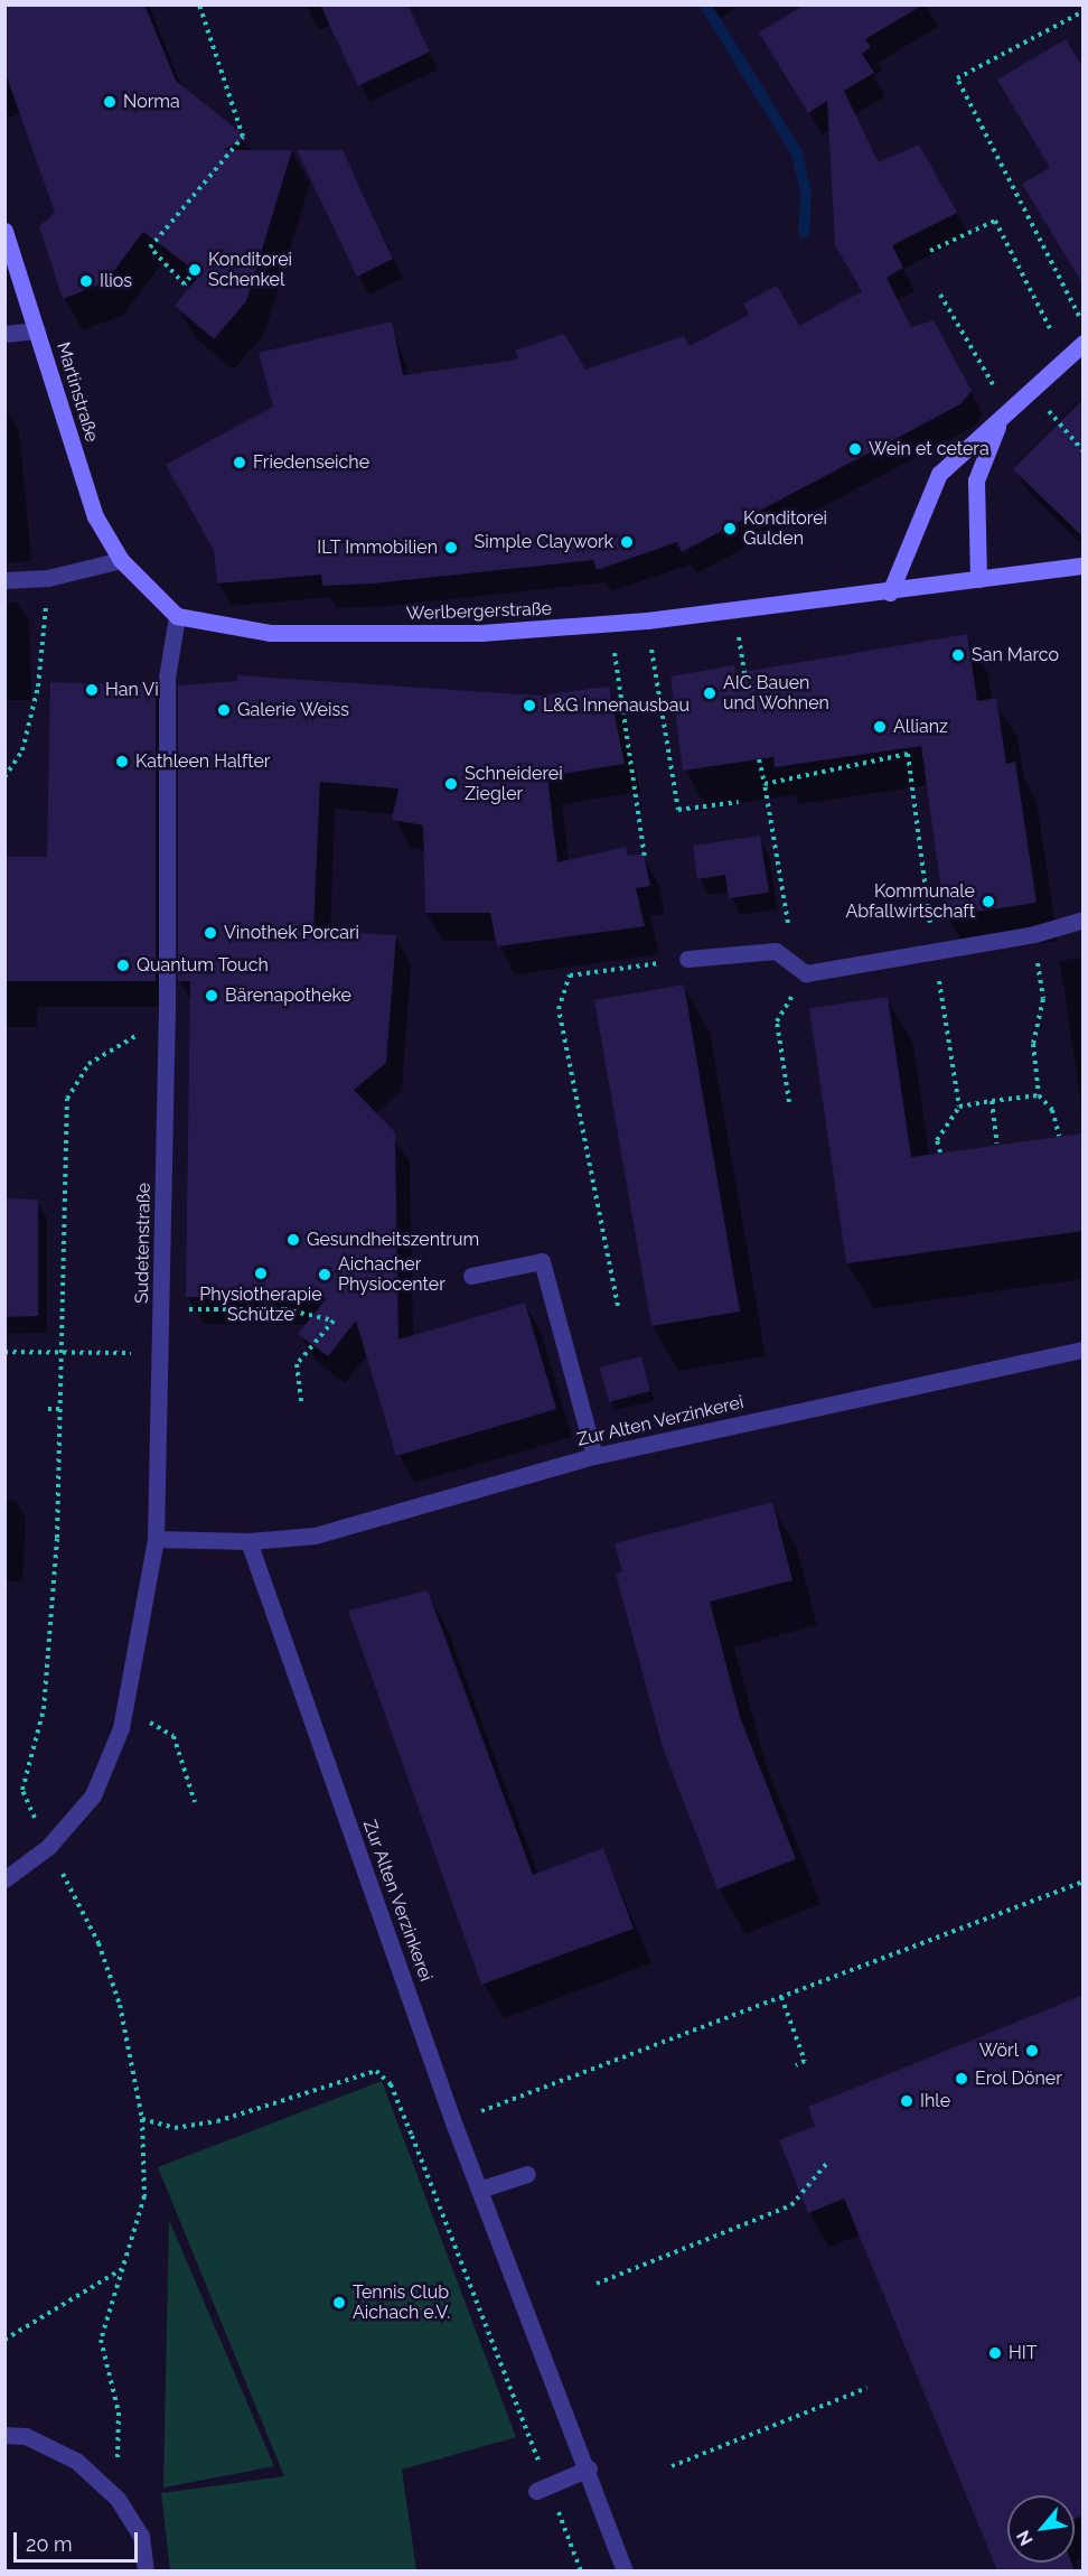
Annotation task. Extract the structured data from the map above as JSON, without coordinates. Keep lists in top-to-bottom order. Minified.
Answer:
{"streets":{"main road":["Martinstraße","Werlbergerstraße"],"street":["Sudetenstraße","Zur Alten Verzinkerei"]},"crossings":[["Martinstraße","Werlbergerstraße"],["Werlbergerstraße","Sudetenstraße"],["Sudetenstraße","Zur Alten Verzinkerei"]],"places":["Norma","Konditorei Schenkel","Ilios","Wein et cetera","Friedenseiche","Konditorei Gulden","Simple Claywork","ILT Immobilien","San Marco","Han Vi","AIC Bauen und Wohnen","L&G Innenausbau","Galerie Weiss","Allianz","Kathleen Halfter","Schneiderei Ziegler","Kommunale Abfallwirtschaft","Vinothek Porcari","Quantum Touch","Bärenapotheke","Gesundheitszentrum","Physiotherapie Schütze","Aichacher Physiocenter","Wörl","Erol Döner","Ihle","Tennis Club Aichach e.V.","HIT"],"scale_bar":"20 m","north":"bottom left"}
